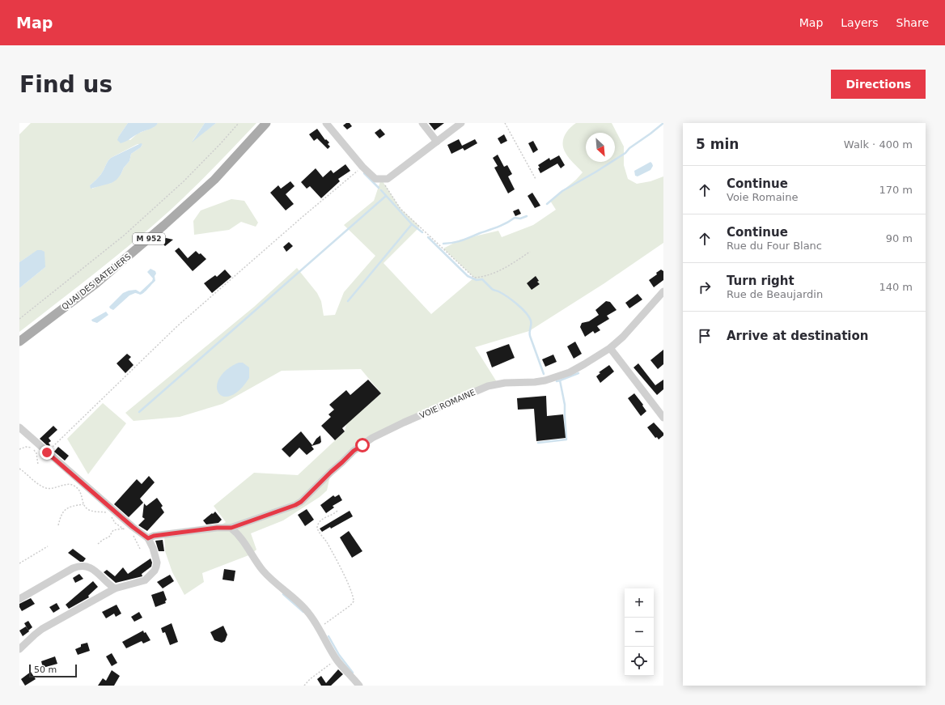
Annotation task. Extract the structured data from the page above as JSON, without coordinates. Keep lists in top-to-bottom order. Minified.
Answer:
{"streets":{"main road":["M 952","QUAI DES BATELIERS"],"street":["VOIE ROMAINE"]},"scale_bar":"50 m","north":"bottom right","page":{"header":"Map","nav":["Map","Layers","Share"],"buttons":"Directions","title":"Find us","heading":["5 min","Walk · 400 m"],"list":[["Continue","Voie Romaine","170 m"],["Continue","Rue du Four Blanc","90 m"],["Turn right","Rue de Beaujardin","140 m"],"Arrive at destination"],"map_buttons":["+","−"],"scale":"50 m"}}
